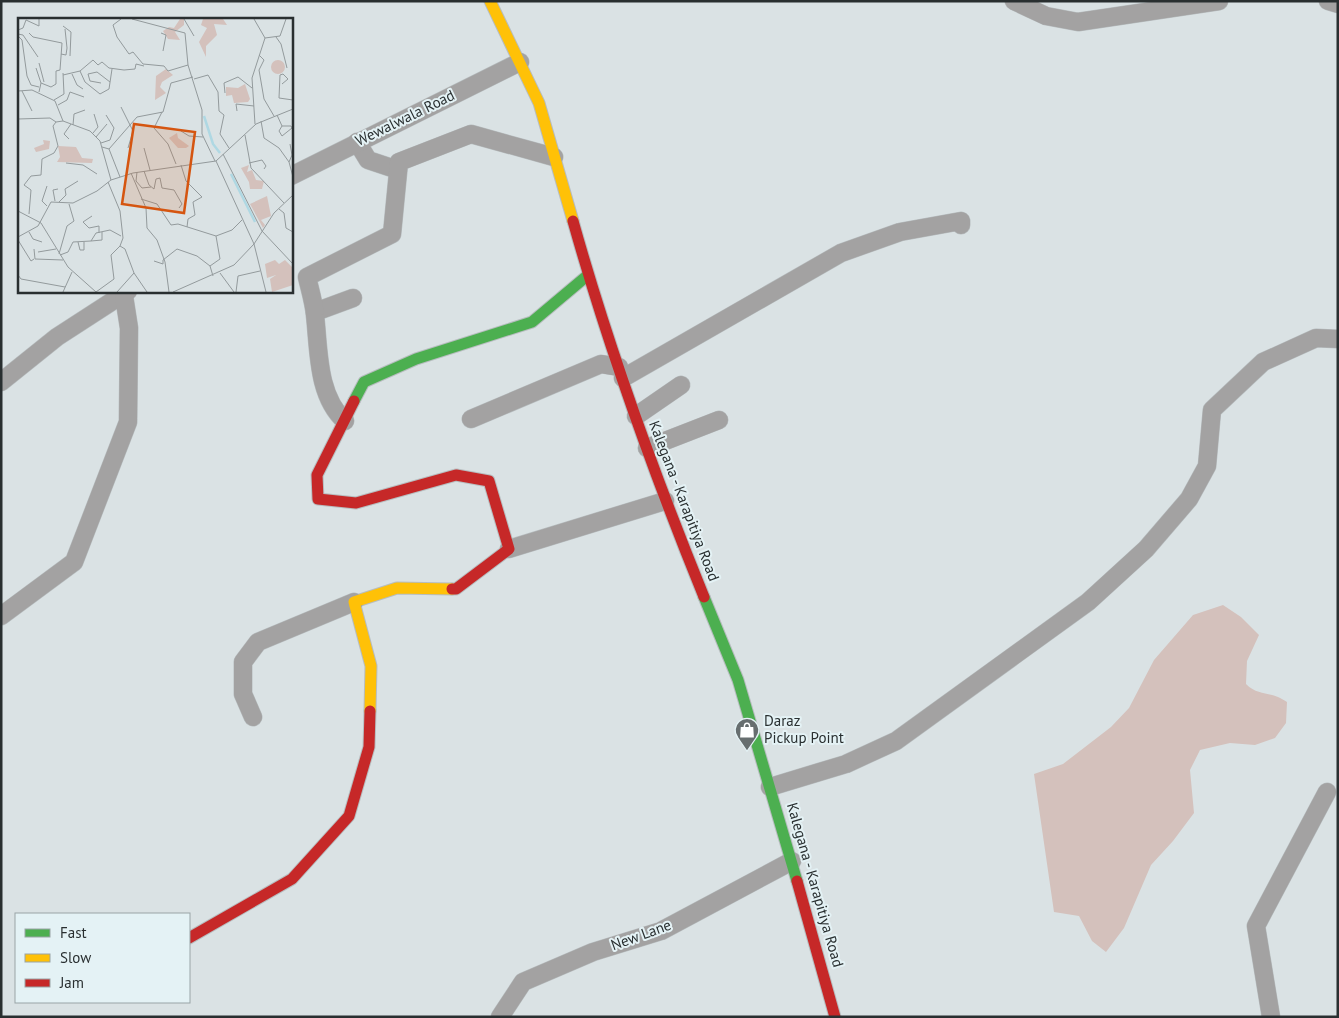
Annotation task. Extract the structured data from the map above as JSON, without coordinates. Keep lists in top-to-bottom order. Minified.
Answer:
{"streets":{"street":["Wewalwala Road","Kalegana - Karapitiya Road","New Lane"]},"crossings":[["Wewalwala Road","Kalegana - Karapitiya Road"],["Kalegana - Karapitiya Road","New Lane"]],"places":{"shop":["Daraz Pickup Point"]},"legend":["Fast","Slow","Jam"]}
